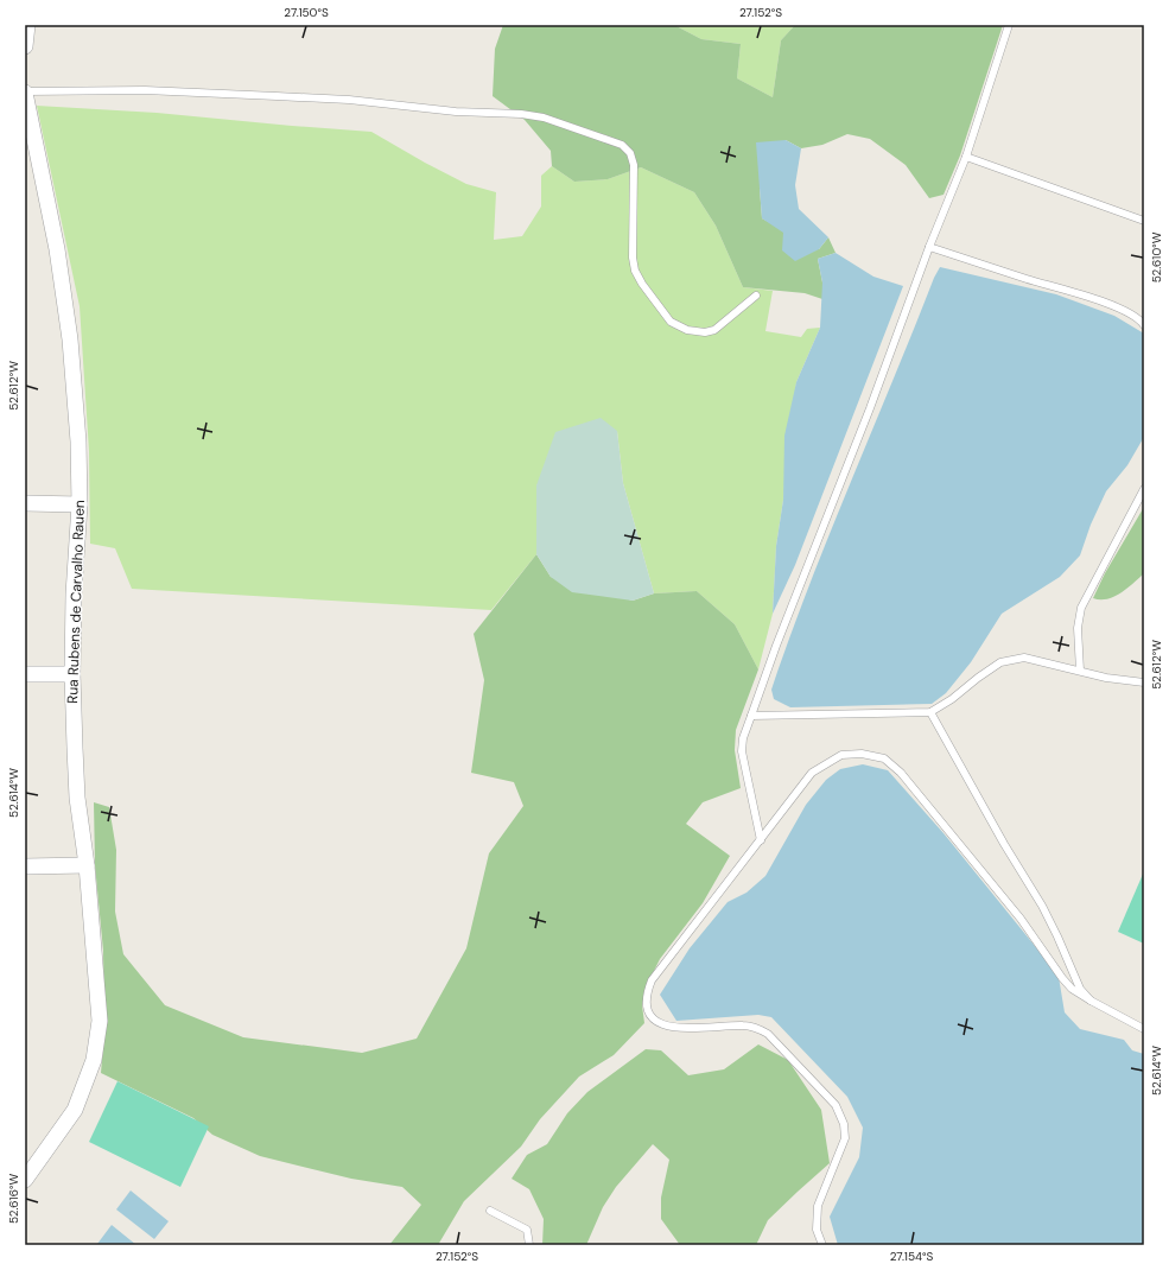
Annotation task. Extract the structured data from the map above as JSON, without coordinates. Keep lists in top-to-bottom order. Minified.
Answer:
{"streets":{"street":["Rua Rubens de Carvalho Rauen"]},"coordinates":["27.150°S","27.152°S","52.610°W","52.612°W","52.614°W","52.616°W","27.154°S"]}
